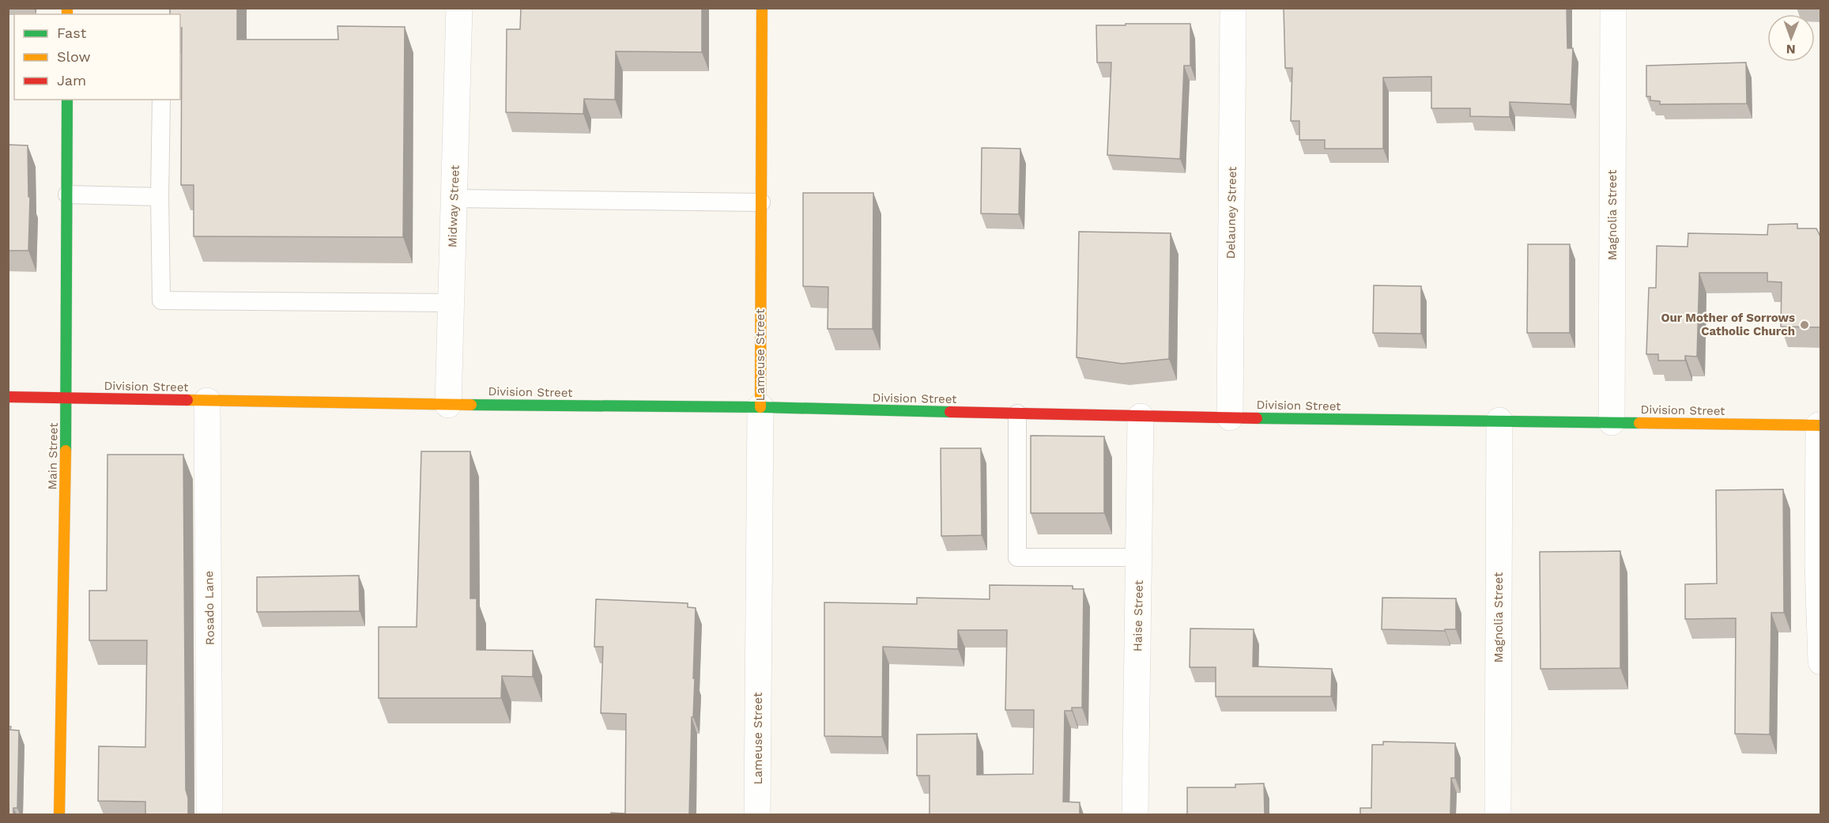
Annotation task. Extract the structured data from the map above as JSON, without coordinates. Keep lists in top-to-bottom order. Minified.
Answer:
{"streets":{"main road":["Lameuse Street","Division Street","Main Street"],"street":["Midway Street","Delauney Street","Magnolia Street","Rosado Lane","Haise Street"]},"crossings":[["Midway Street","Division Street"],["Delauney Street","Division Street"],["Magnolia Street","Division Street"],["Lameuse Street","Division Street"],["Division Street","Main Street"],["Division Street","Rosado Lane"],["Division Street","Haise Street"]],"places":["Our Mother of Sorrows Catholic Church"],"legend":["Fast","Slow","Jam"],"north":"bottom"}
